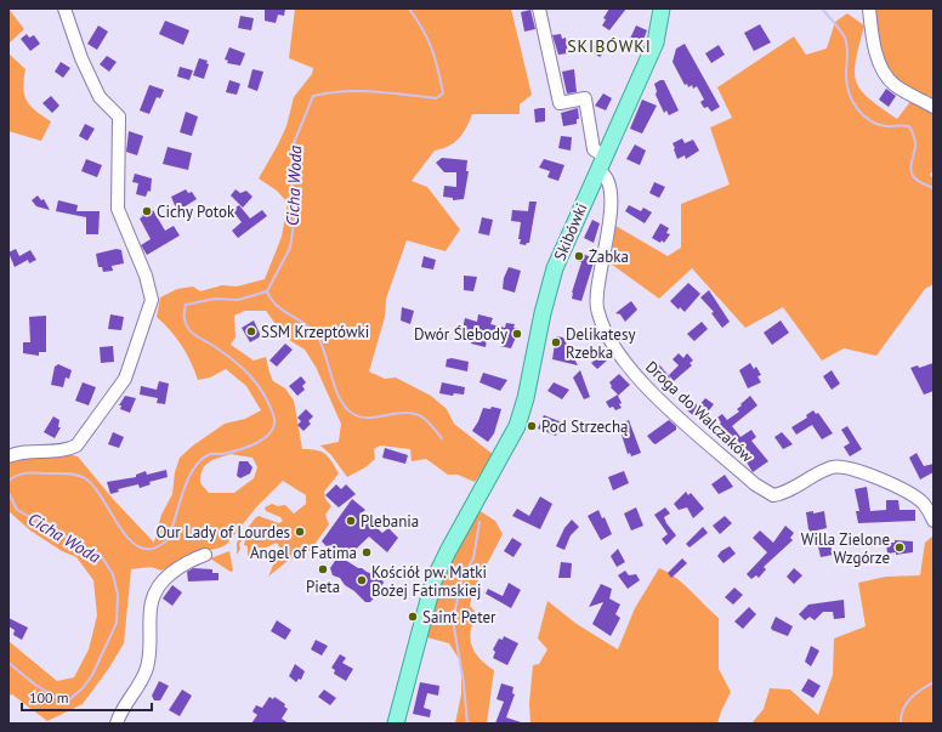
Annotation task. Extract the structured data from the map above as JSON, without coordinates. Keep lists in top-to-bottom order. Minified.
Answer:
{"streets":{"main road":["Skibówki"],"street":["Droga do Walczaków"]},"crossings":[["Skibówki","Droga do Walczaków"]],"districts":["SKIBÓWKI"],"water":["Cicha Woda"],"places":["Cichy Potok","Żabka","SSM Krzeptówki","Dwór Ślebody","Delikatesy Rzebka","Pod Strzechą","Plebania","Our Lady of Lourdes","Willa Zielone Wzgórze","Angel of Fatima","Pieta","Kościół pw. Matki Bożej Fatimskiej","Saint Peter"],"scale_bar":"100 m"}
